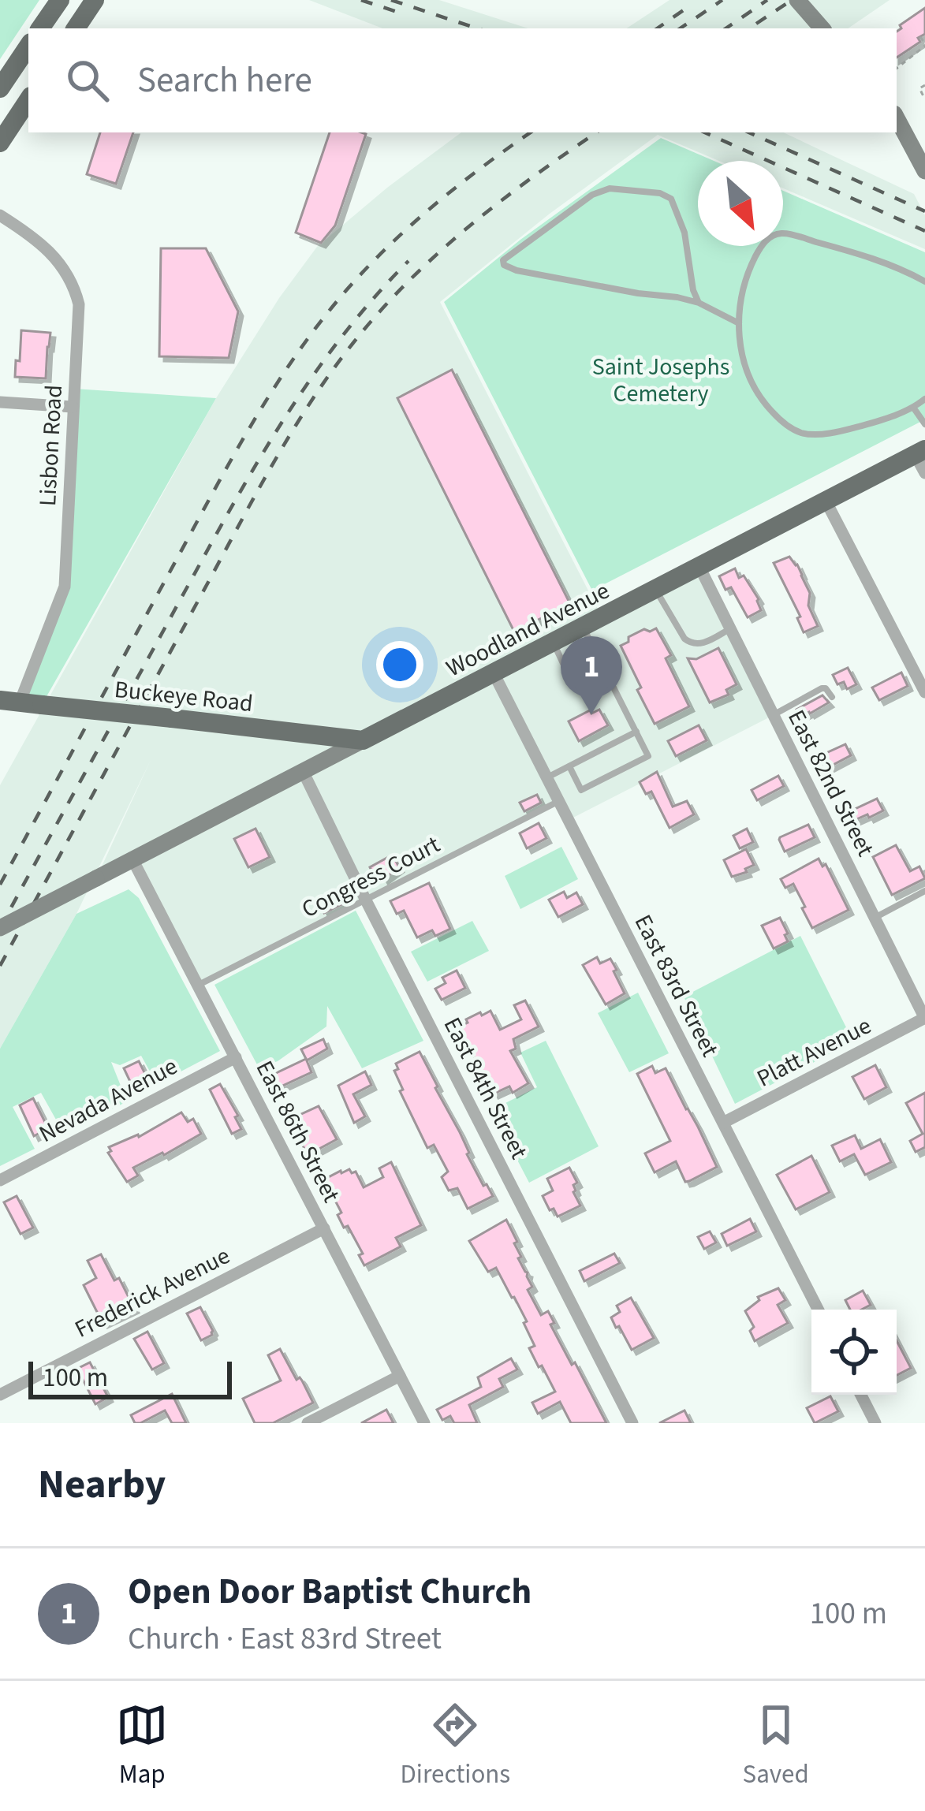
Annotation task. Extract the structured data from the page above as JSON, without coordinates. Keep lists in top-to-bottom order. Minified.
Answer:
{"streets":{"main road":["Woodland Avenue","Buckeye Road"],"street":["Lisbon Road","East 82nd Street","East 83rd Street","Platt Avenue","East 84th Street","Nevada Avenue","East 86th Street","Frederick Avenue"],"lane":["Congress Court"]},"crossings":[["Lisbon Road","Buckeye Road"],["Woodland Avenue","Buckeye Road"],["Woodland Avenue","East 82nd Street"],["Woodland Avenue","East 83rd Street"],["Woodland Avenue","East 84th Street"],["Woodland Avenue","East 86th Street"],["East 82nd Street","Platt Avenue"],["Congress Court","East 83rd Street"],["Congress Court","East 84th Street"],["Congress Court","East 86th Street"],["East 83rd Street","Platt Avenue"],["Nevada Avenue","East 86th Street"],["East 86th Street","Frederick Avenue"]],"parks":["Saint Josephs Cemetery"],"scale_bar":"100 m","north":"bottom right","page":{"search":"Search here","pins":"1","scale":"100 m","heading":"Nearby","list":[{"mark":"1","name":"Open Door Baptist Church","note":"Church · East 83rd Street","value":"100 m"}],"nav":["Map","Directions","Saved"]}}
